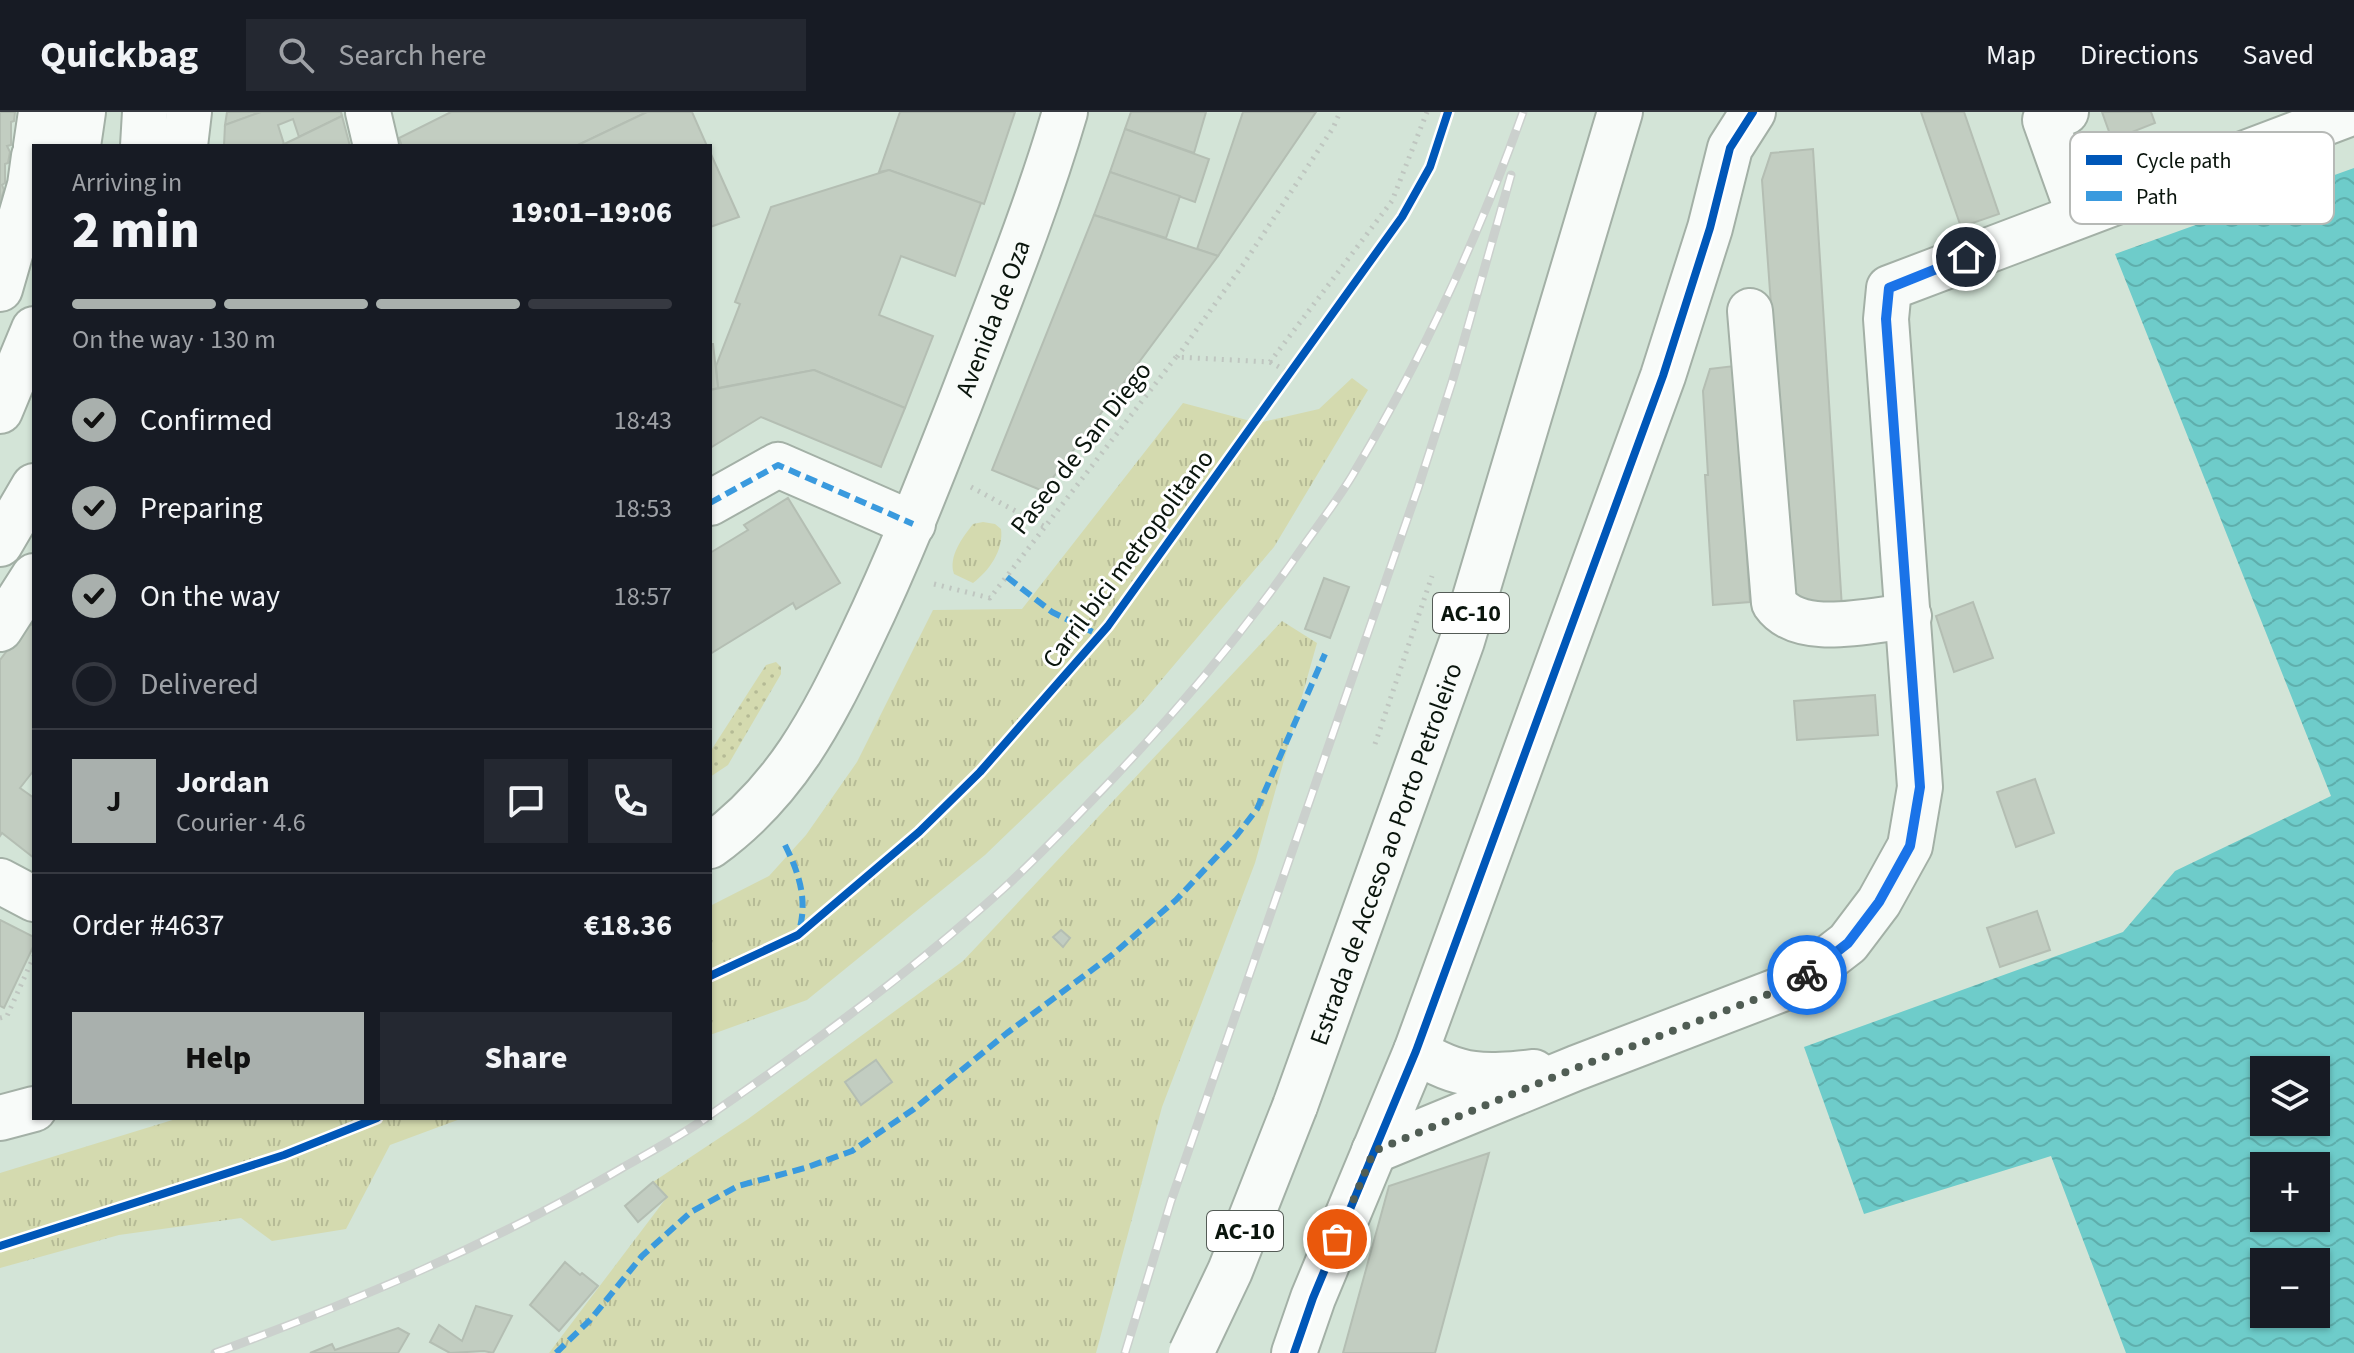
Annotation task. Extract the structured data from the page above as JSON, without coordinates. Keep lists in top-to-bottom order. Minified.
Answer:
{"streets":{"street":["Avenida de Oza","AC-10","Estrada de Acceso ao Porto Petroleiro"],"path":["Paseo de San Diego"],"cycle path":["Carril bici metropolitano"]},"legend":["Cycle path","Path"],"page":{"header":"Quickbag","search":"Search here","nav":["Map","Directions","Saved"],"heading":["2 min","Arriving in","19:01–19:06"],"panel":["Jordan","Courier · 4.6","Order #4637","€18.36"],"bar":"On the way · 130 m","list":[["Confirmed","18:43"],["Preparing","18:53"],["On the way","18:57"],"Delivered"],"round":"J","buttons":["Help","Share"],"map_buttons":["+","−"]}}
